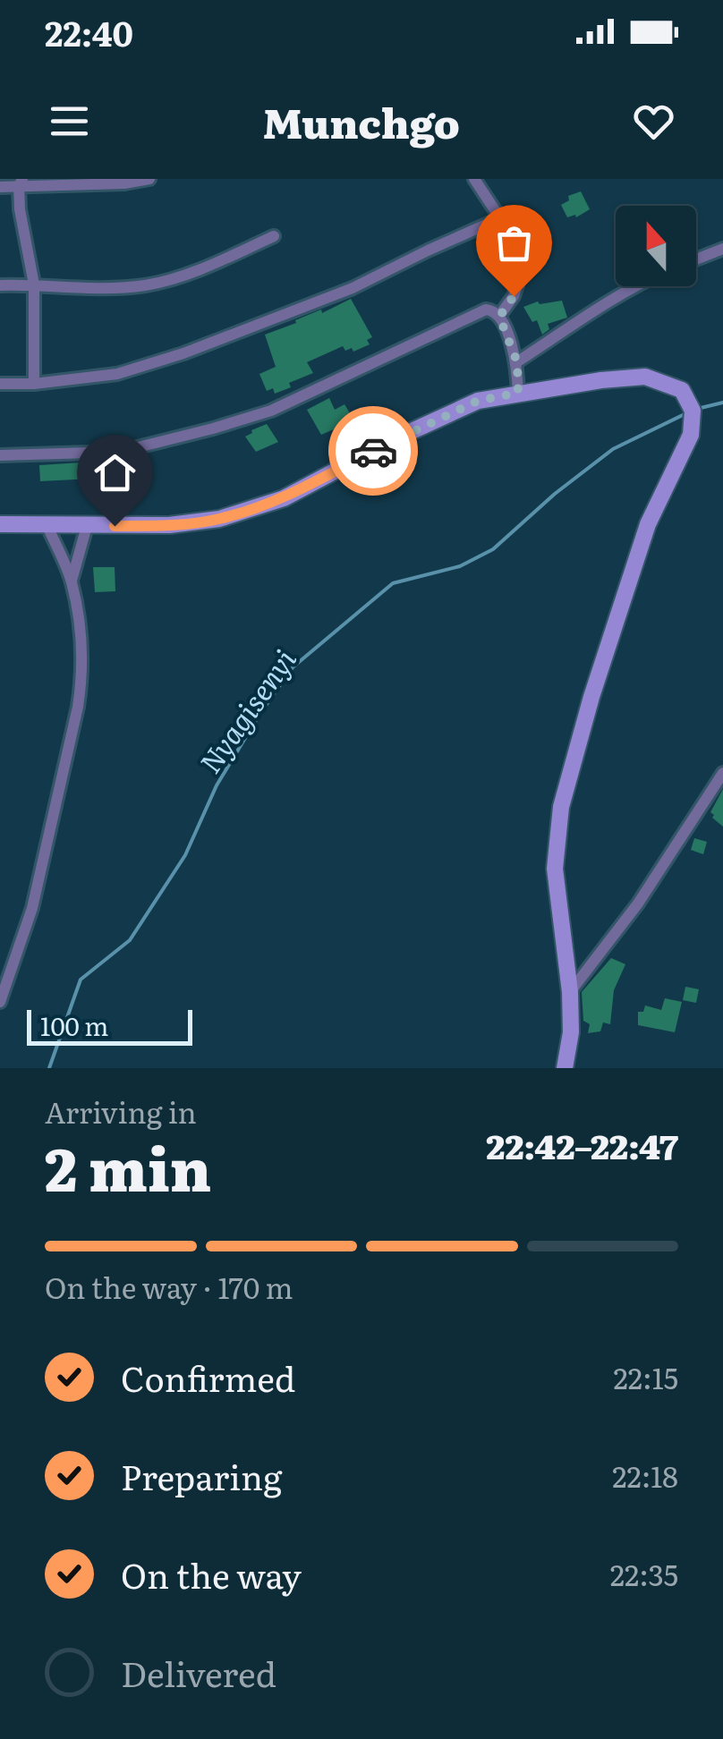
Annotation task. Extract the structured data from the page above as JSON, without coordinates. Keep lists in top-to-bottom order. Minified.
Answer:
{"water":["Nyagisenyi"],"scale_bar":"100 m","north":"top","page":{"status":"22:40","header":"Munchgo","scale":"100 m","heading":["2 min","Arriving in","22:42–22:47"],"bar":"On the way · 170 m","list":[["Confirmed","22:15"],["Preparing","22:18"],["On the way","22:35"],"Delivered"]}}
